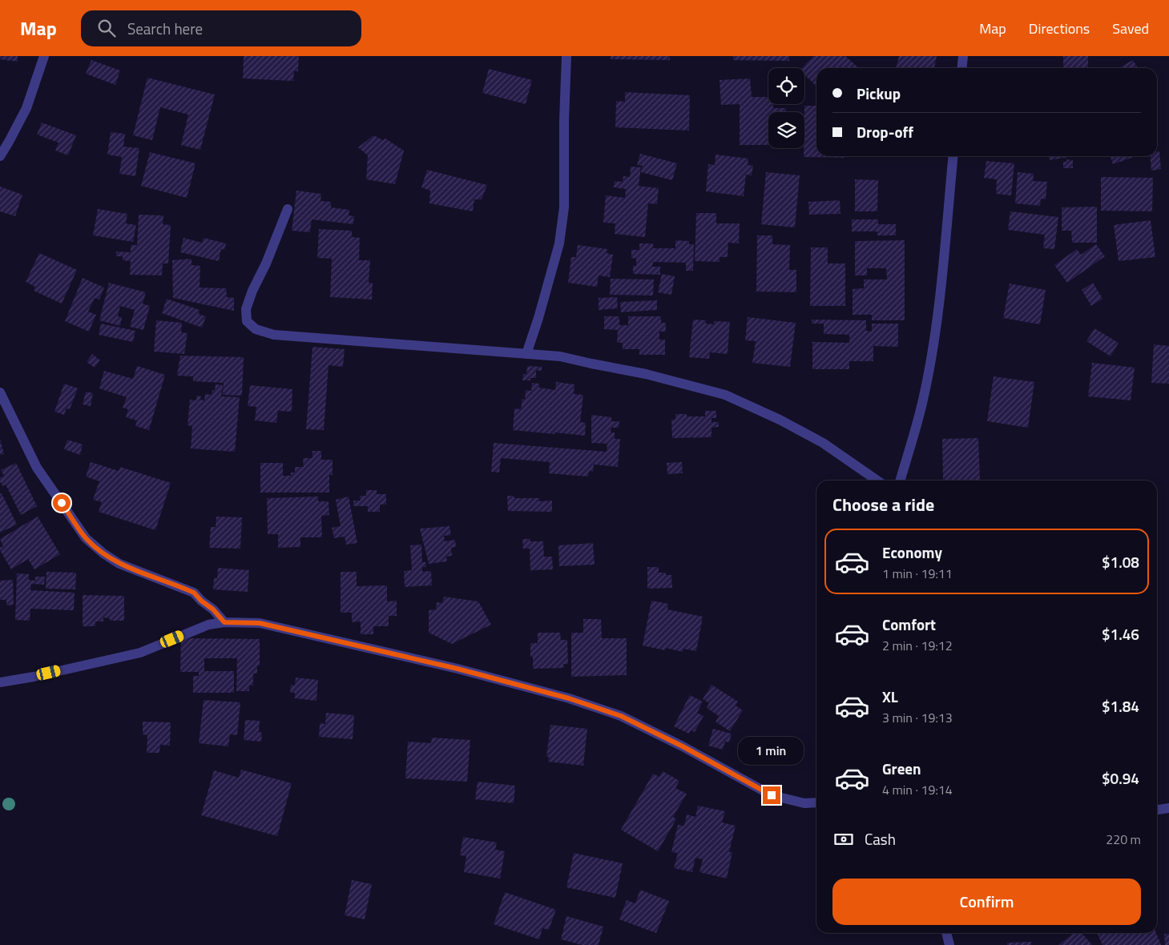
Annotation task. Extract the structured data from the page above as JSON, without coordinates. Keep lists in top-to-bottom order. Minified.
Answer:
{"page":{"header":"Map","search":"Search here","nav":["Map","Directions","Saved"],"banner":["Pickup","Drop-off"],"heading":"Choose a ride","list":[{"name":"Economy","note":"1 min · 19:11","value":"$1.08"},{"name":"Comfort","note":"2 min · 19:12","value":"$1.46"},{"name":"XL","note":"3 min · 19:13","value":"$1.84"},{"name":"Green","note":"4 min · 19:14","value":"$0.94"}],"bubble":"1 min","pay":["Cash","220 m"],"buttons":"Confirm"}}
